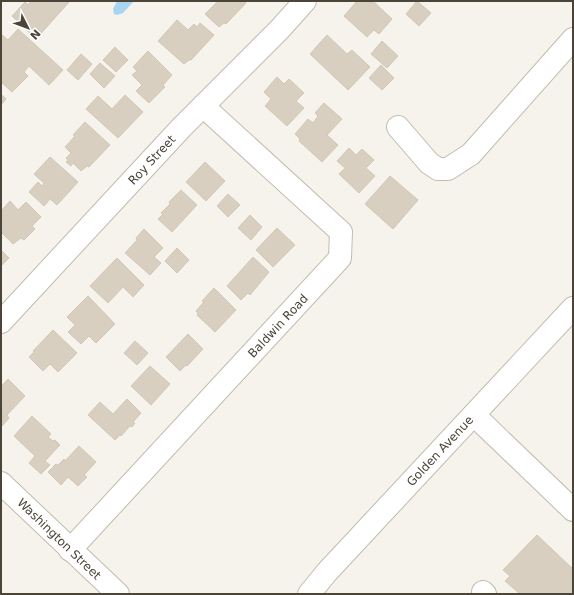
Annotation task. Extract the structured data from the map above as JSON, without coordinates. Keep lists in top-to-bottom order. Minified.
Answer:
{"streets":{"street":["Roy Street","Baldwin Road","Golden Avenue","Washington Street"]},"crossings":[["Roy Street","Baldwin Road"],["Baldwin Road","Washington Street"]],"north":"bottom right"}
